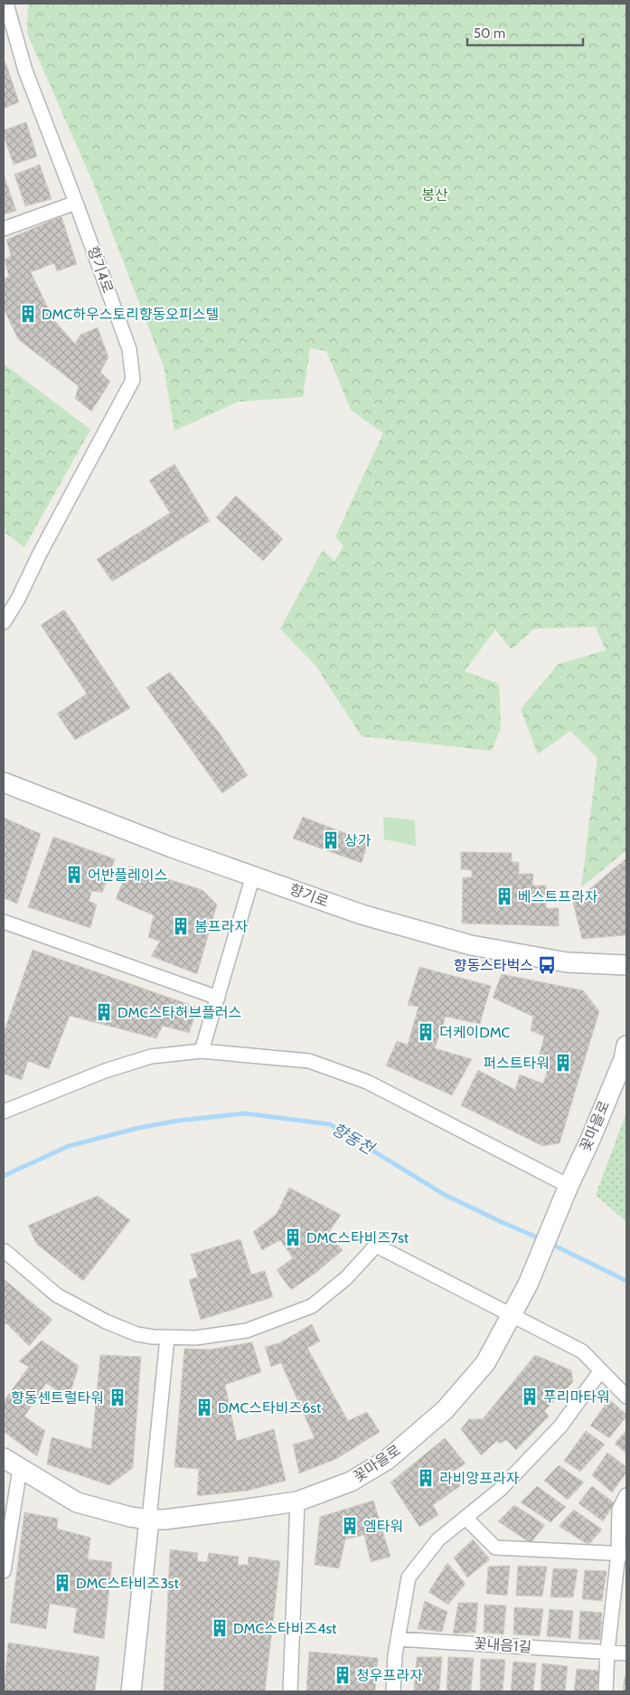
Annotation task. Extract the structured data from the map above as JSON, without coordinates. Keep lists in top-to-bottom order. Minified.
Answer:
{"streets":{"street":["향기4로","향기로","꽃마을로","꽃내음1길"]},"water":["향동천"],"parks":["봉산"],"places":{"building":["DMC하우스토리향동오피스텔","상가","어반플레이스","베스트프라자","봄프라자","DMC스타허브플러스","더케이DMC","퍼스트타워","DMC스타비즈7st","푸리마타워","향동센트럴타워","DMC스타비즈6st","라비앙프라자","엠타워","DMC스타비즈3st","DMC스타비즈4st","청우프라자"],"bus stop":["향동스타벅스"]},"scale_bar":"50 m"}
